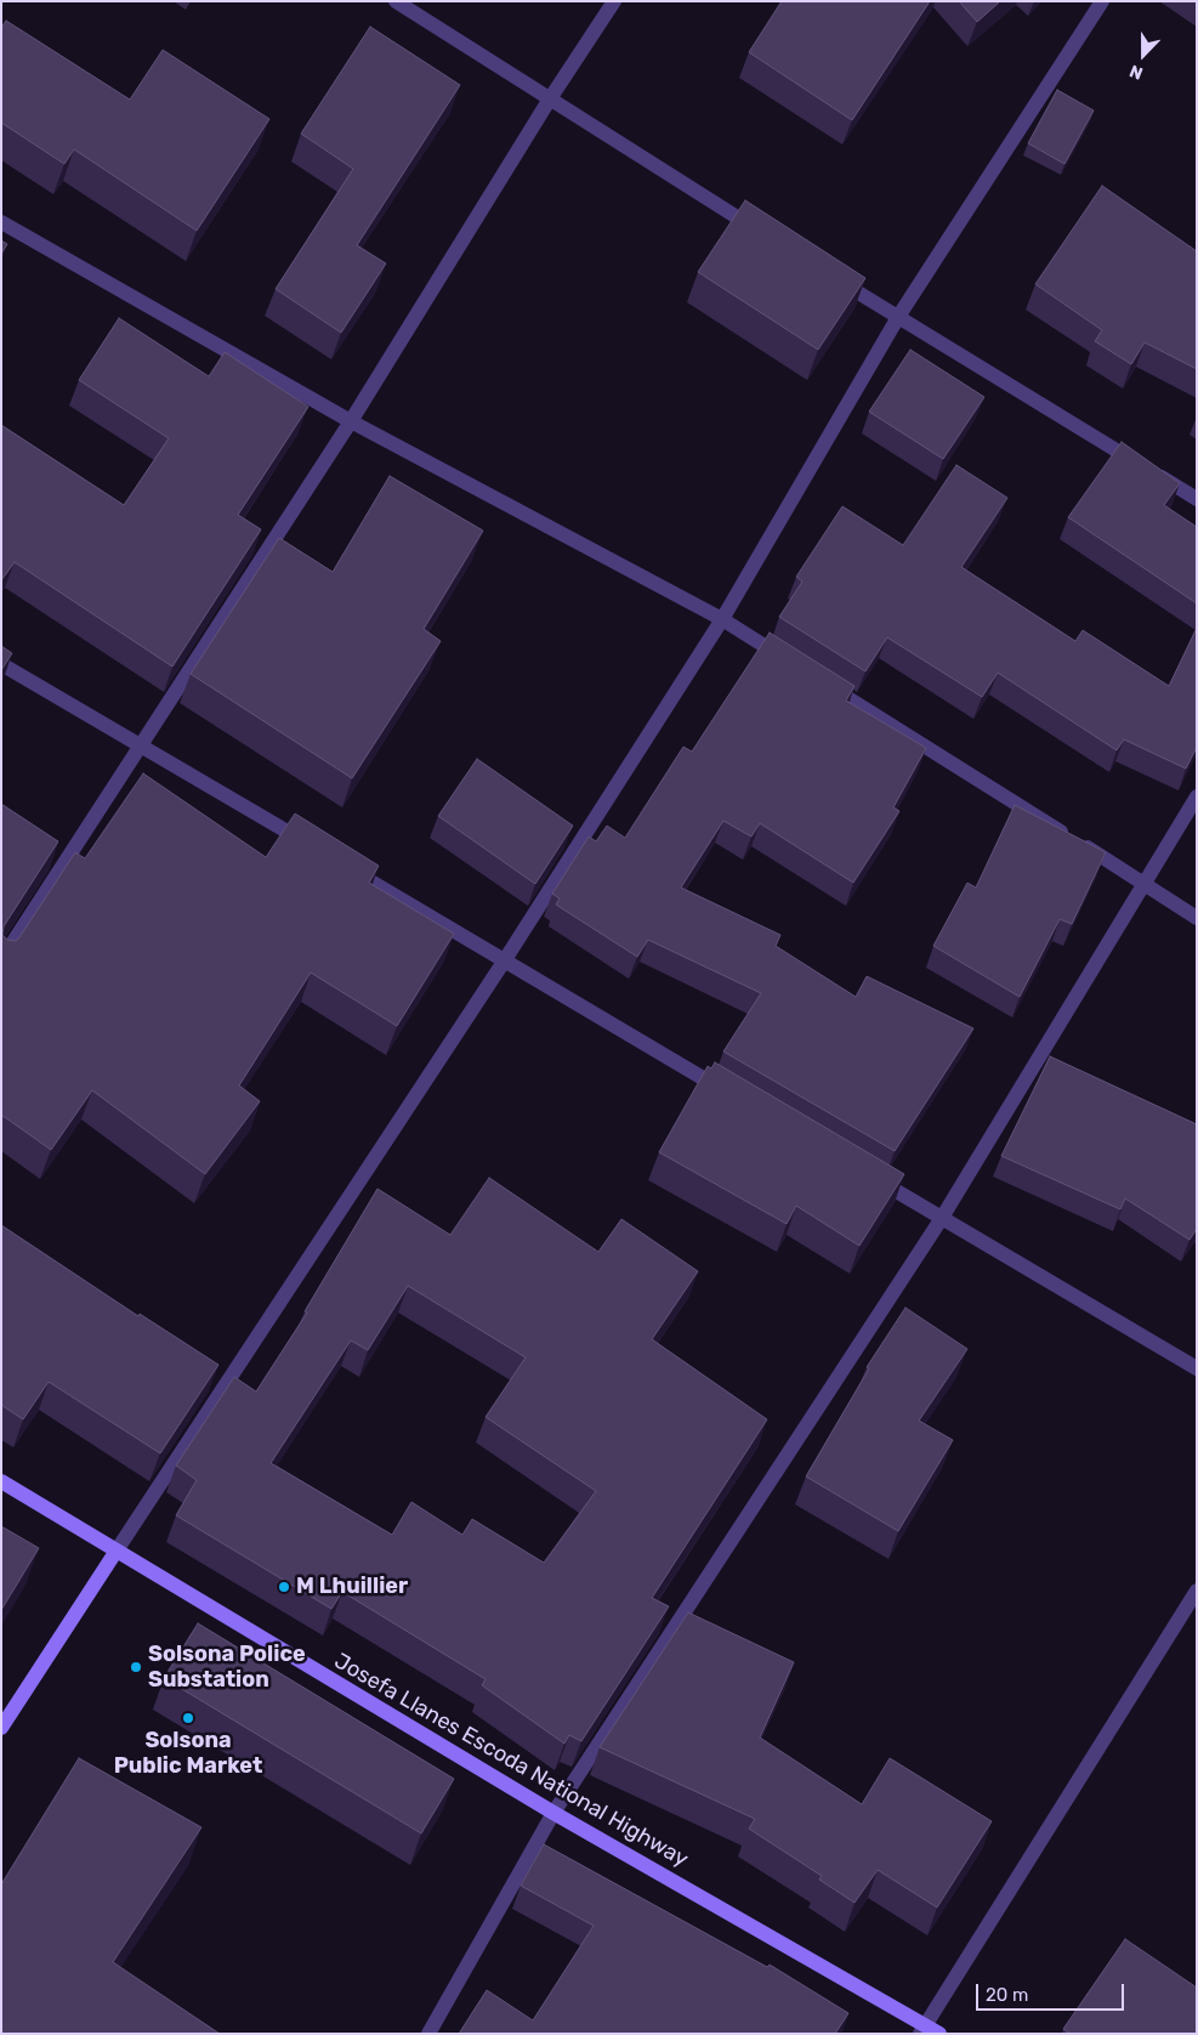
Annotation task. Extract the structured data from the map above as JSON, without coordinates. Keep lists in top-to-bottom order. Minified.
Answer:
{"streets":{"main road":["Josefa Llanes Escoda National Highway"]},"places":["M Lhuillier","Solsona Police Substation","Solsona Public Market"],"scale_bar":"20 m","north":"bottom"}
